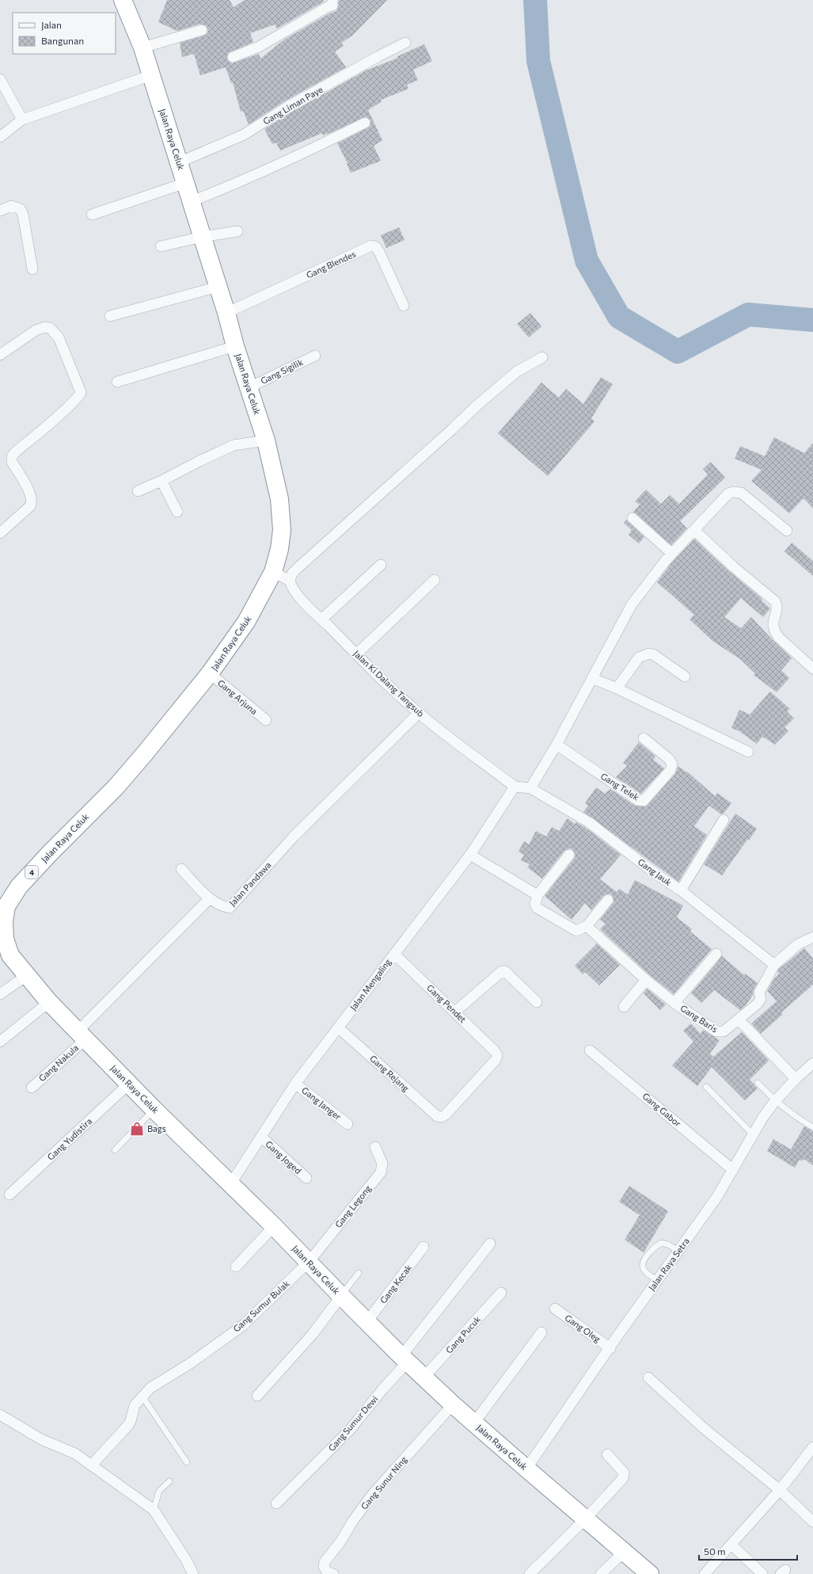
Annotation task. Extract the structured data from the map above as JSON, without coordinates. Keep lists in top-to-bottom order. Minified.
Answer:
{"streets":{"highway":["Jalan Raya Celuk","4"],"street":["Gang Liman Paye","Gang Blendes","Gang Sigilik","Jalan Ki Dalang Tangsub","Gang Arjuna","Gang Telek","Gang Jauk","Jalan Pandawa","Jalan Mengaling","Gang Pendet","Gang Baris","Gang Nakula","Gang Rejang","Gang Janger","Gang Gabor","Gang Yudistira","Gang Joged","Gang Legong","Jalan Raya Setra","Gang Kecak","Gang Sumur Bulak","Gang Oleg","Gang Pucuk","Gang Sumur Dewi","Gang Sunur Ning"]},"crossings":[["Gang Liman Paye","Jalan Raya Celuk"],["Jalan Raya Celuk","Gang Blendes"],["Jalan Raya Celuk","Gang Sigilik"],["Jalan Raya Celuk","Gang Arjuna"],["Jalan Raya Celuk","Jalan Mengaling"],["Jalan Raya Celuk","Gang Nakula"],["Jalan Raya Celuk","Gang Yudistira"],["Jalan Raya Celuk","Gang Legong"],["Jalan Raya Celuk","Jalan Raya Setra"],["Jalan Raya Celuk","Gang Kecak"],["Jalan Raya Celuk","Gang Sumur Bulak"],["Jalan Raya Celuk","Gang Pucuk"],["Jalan Raya Celuk","Gang Sumur Dewi"],["Jalan Raya Celuk","Gang Sunur Ning"],["Jalan Ki Dalang Tangsub","Jalan Pandawa"],["Jalan Ki Dalang Tangsub","Jalan Mengaling"],["Gang Jauk","Gang Baris"],["Jalan Mengaling","Gang Pendet"],["Jalan Mengaling","Gang Rejang"],["Jalan Mengaling","Gang Janger"],["Jalan Mengaling","Gang Joged"],["Gang Pendet","Gang Rejang"],["Gang Gabor","Jalan Raya Setra"],["Gang Legong","Gang Sumur Bulak"],["Jalan Raya Setra","Gang Oleg"]],"places":{"shop":["Bags"]},"legend":["Jalan","Bangunan"],"scale_bar":"50 m"}
